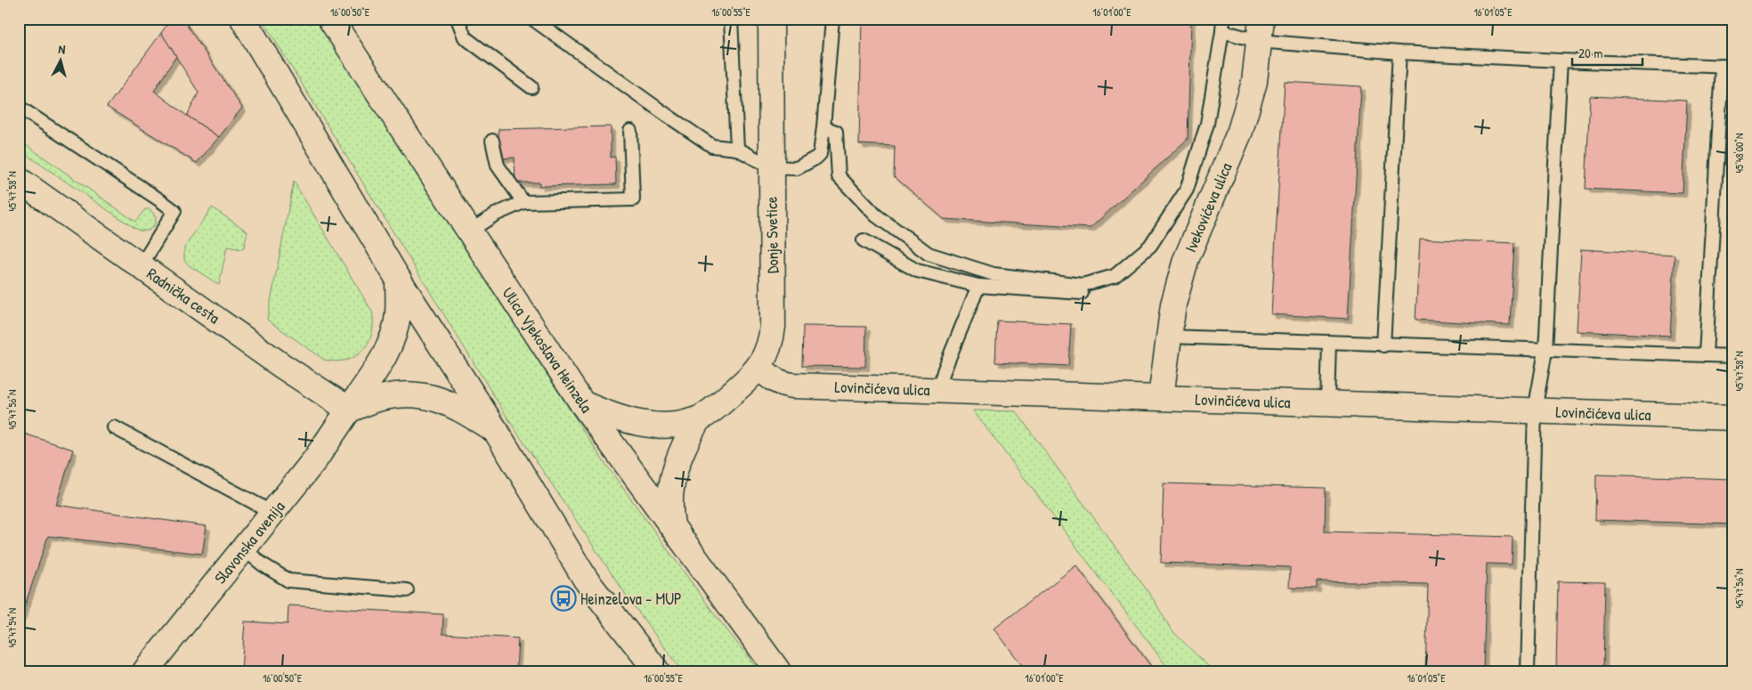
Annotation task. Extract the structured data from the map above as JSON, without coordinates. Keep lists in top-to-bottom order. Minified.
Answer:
{"streets":{"street":["Ivekovićeva ulica","Donje Svetice","Radnička cesta","Ulica Vjekoslava Heinzela","Lovinčićeva ulica","Slavonska avenija"]},"crossings":[["Ivekovićeva ulica","Lovinčićeva ulica"],["Donje Svetice","Lovinčićeva ulica"],["Radnička cesta","Slavonska avenija"]],"places":{"bus stop":["Heinzelova - MUP"]},"scale_bar":"20 m","north":"top","coordinates":["16°00'50\"E","16°00'55\"E","16°01'00\"E","16°01'05\"E","45°48'00\"N","45°47'58\"N","45°47'56\"N","45°47'54\"N"]}
